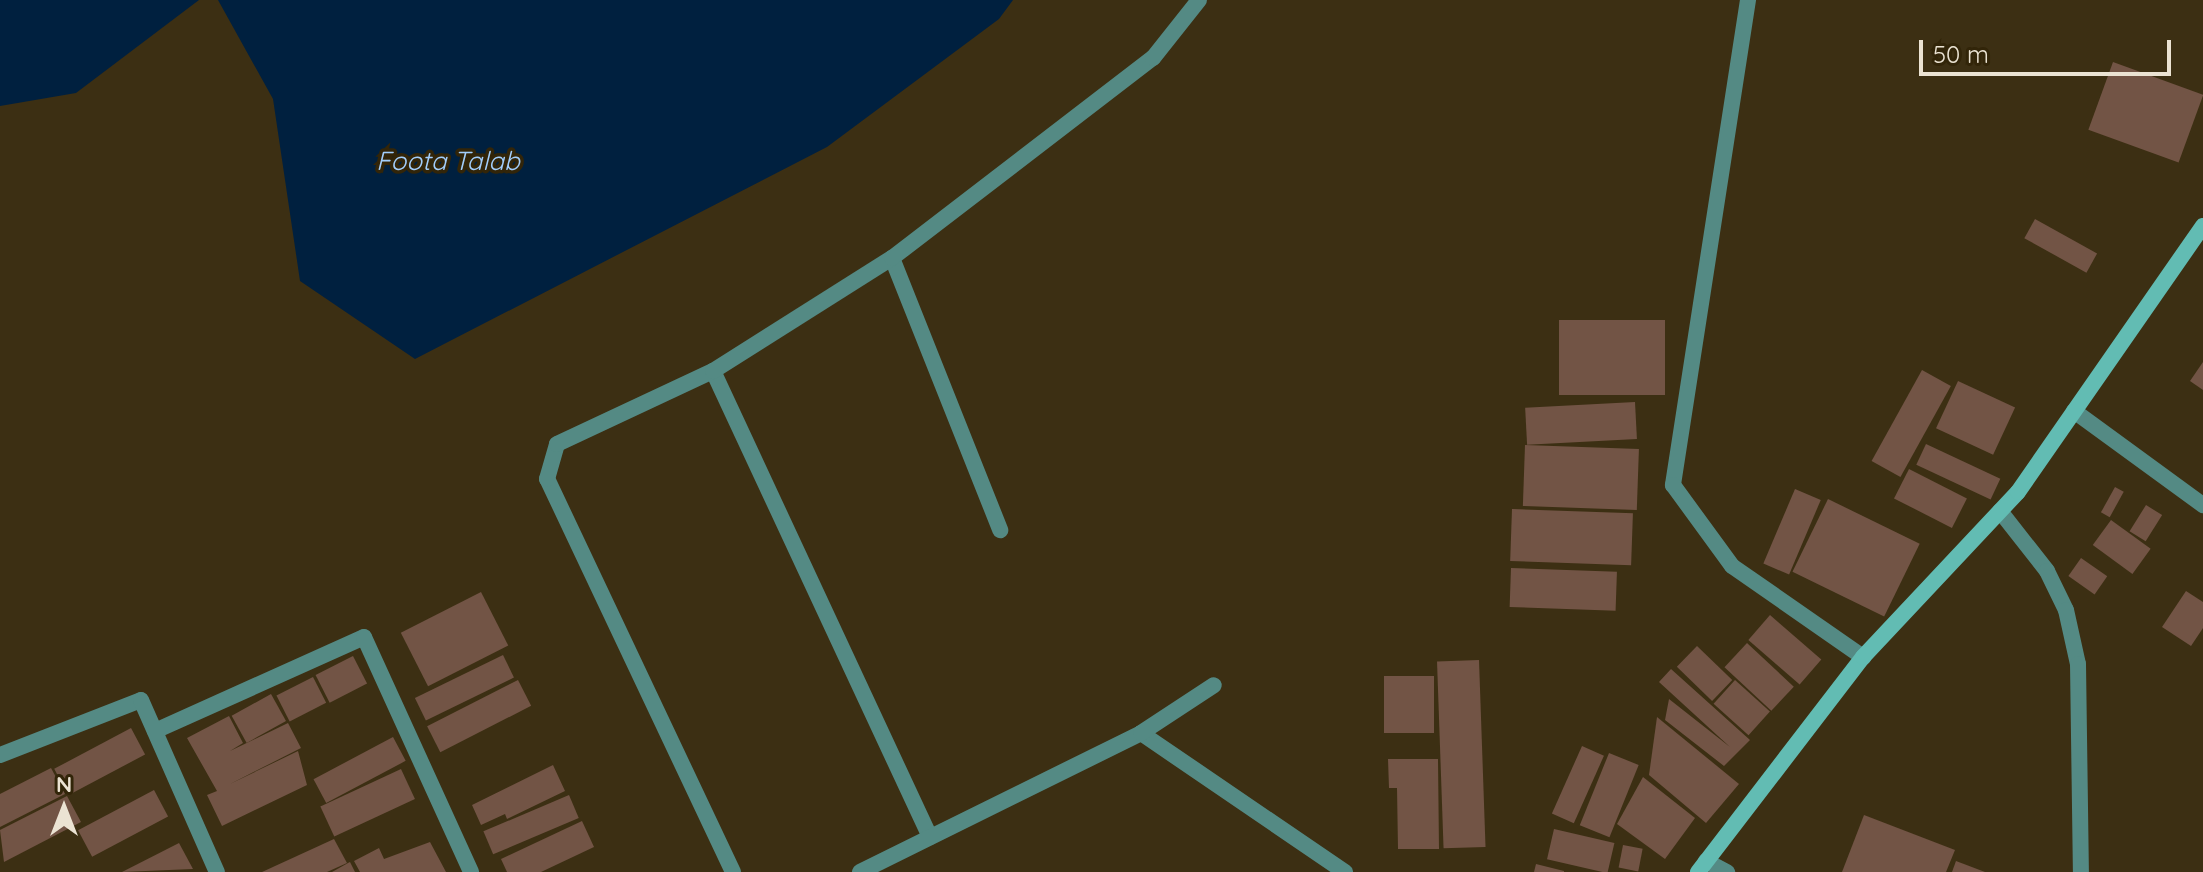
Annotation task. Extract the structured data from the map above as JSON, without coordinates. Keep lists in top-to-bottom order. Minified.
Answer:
{"water":["Foota Talab"],"scale_bar":"50 m","north":"top"}
